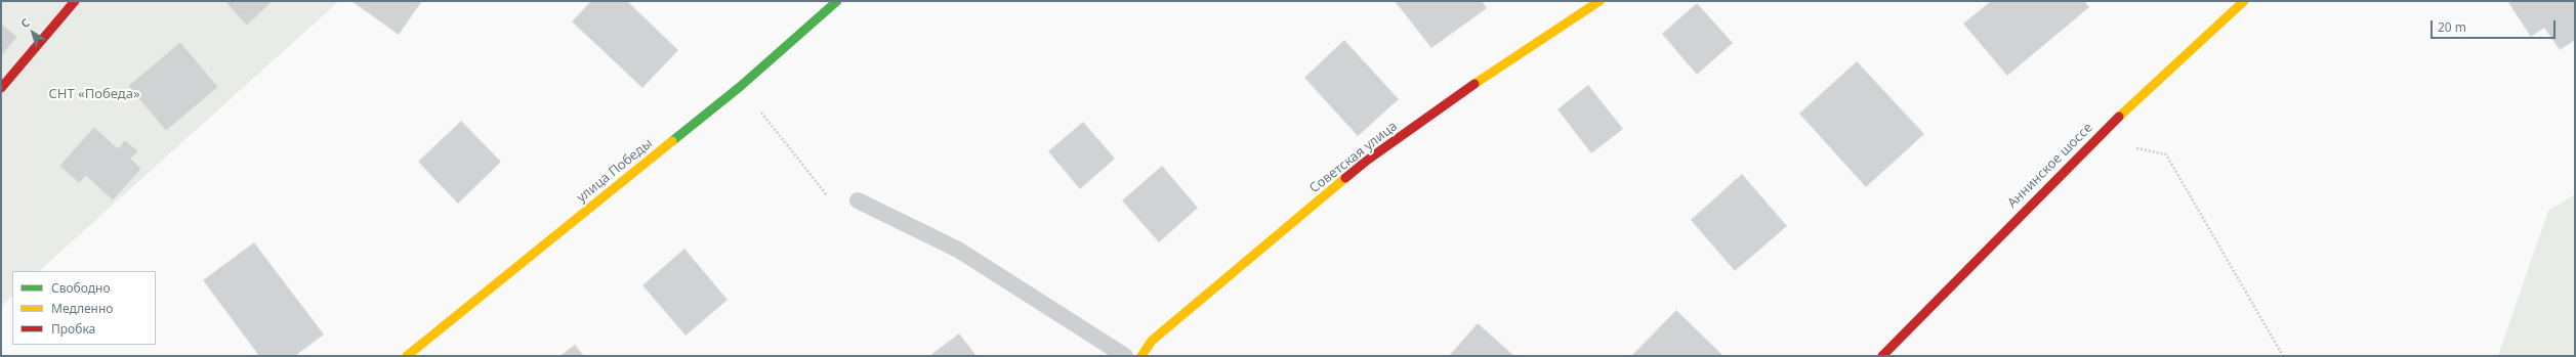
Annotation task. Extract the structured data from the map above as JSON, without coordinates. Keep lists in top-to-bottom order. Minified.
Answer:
{"streets":{"street":["Советская улица","Аннинское шоссе","улица Победы"]},"parks":["СНТ «Победа»"],"legend":["Свободно","Медленно","Пробка"],"scale_bar":"20 m","north":"top left"}
